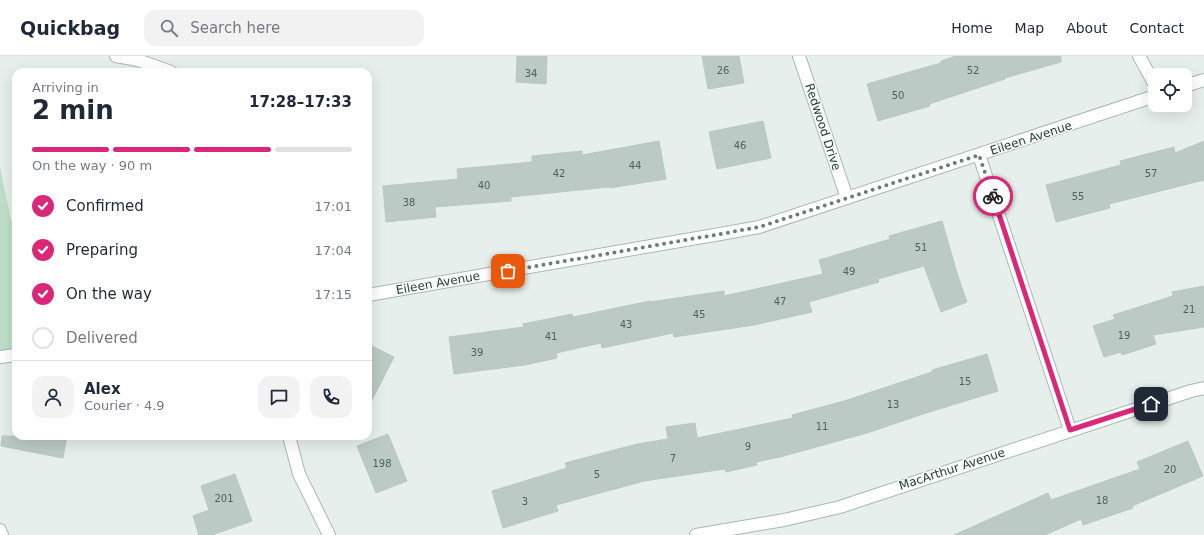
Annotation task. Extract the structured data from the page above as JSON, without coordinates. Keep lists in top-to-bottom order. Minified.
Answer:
{"streets":{"street":["Redwood Drive","Eileen Avenue","MacArthur Avenue"]},"crossings":[["Redwood Drive","Eileen Avenue"]],"house_numbers":["26","52","34","50","46","44","42","57","40","55","38","51","49","47","21","45","43","19","41","39","15","13","11","9","7","198","20","5","201","18","3"],"page":{"header":"Quickbag","search":"Search here","nav":["Home","Map","About","Contact"],"heading":["2 min","Arriving in","17:28–17:33"],"panel":["Alex","Courier · 4.9"],"bar":"On the way · 90 m","list":[["Confirmed","17:01"],["Preparing","17:04"],["On the way","17:15"],"Delivered"]}}
